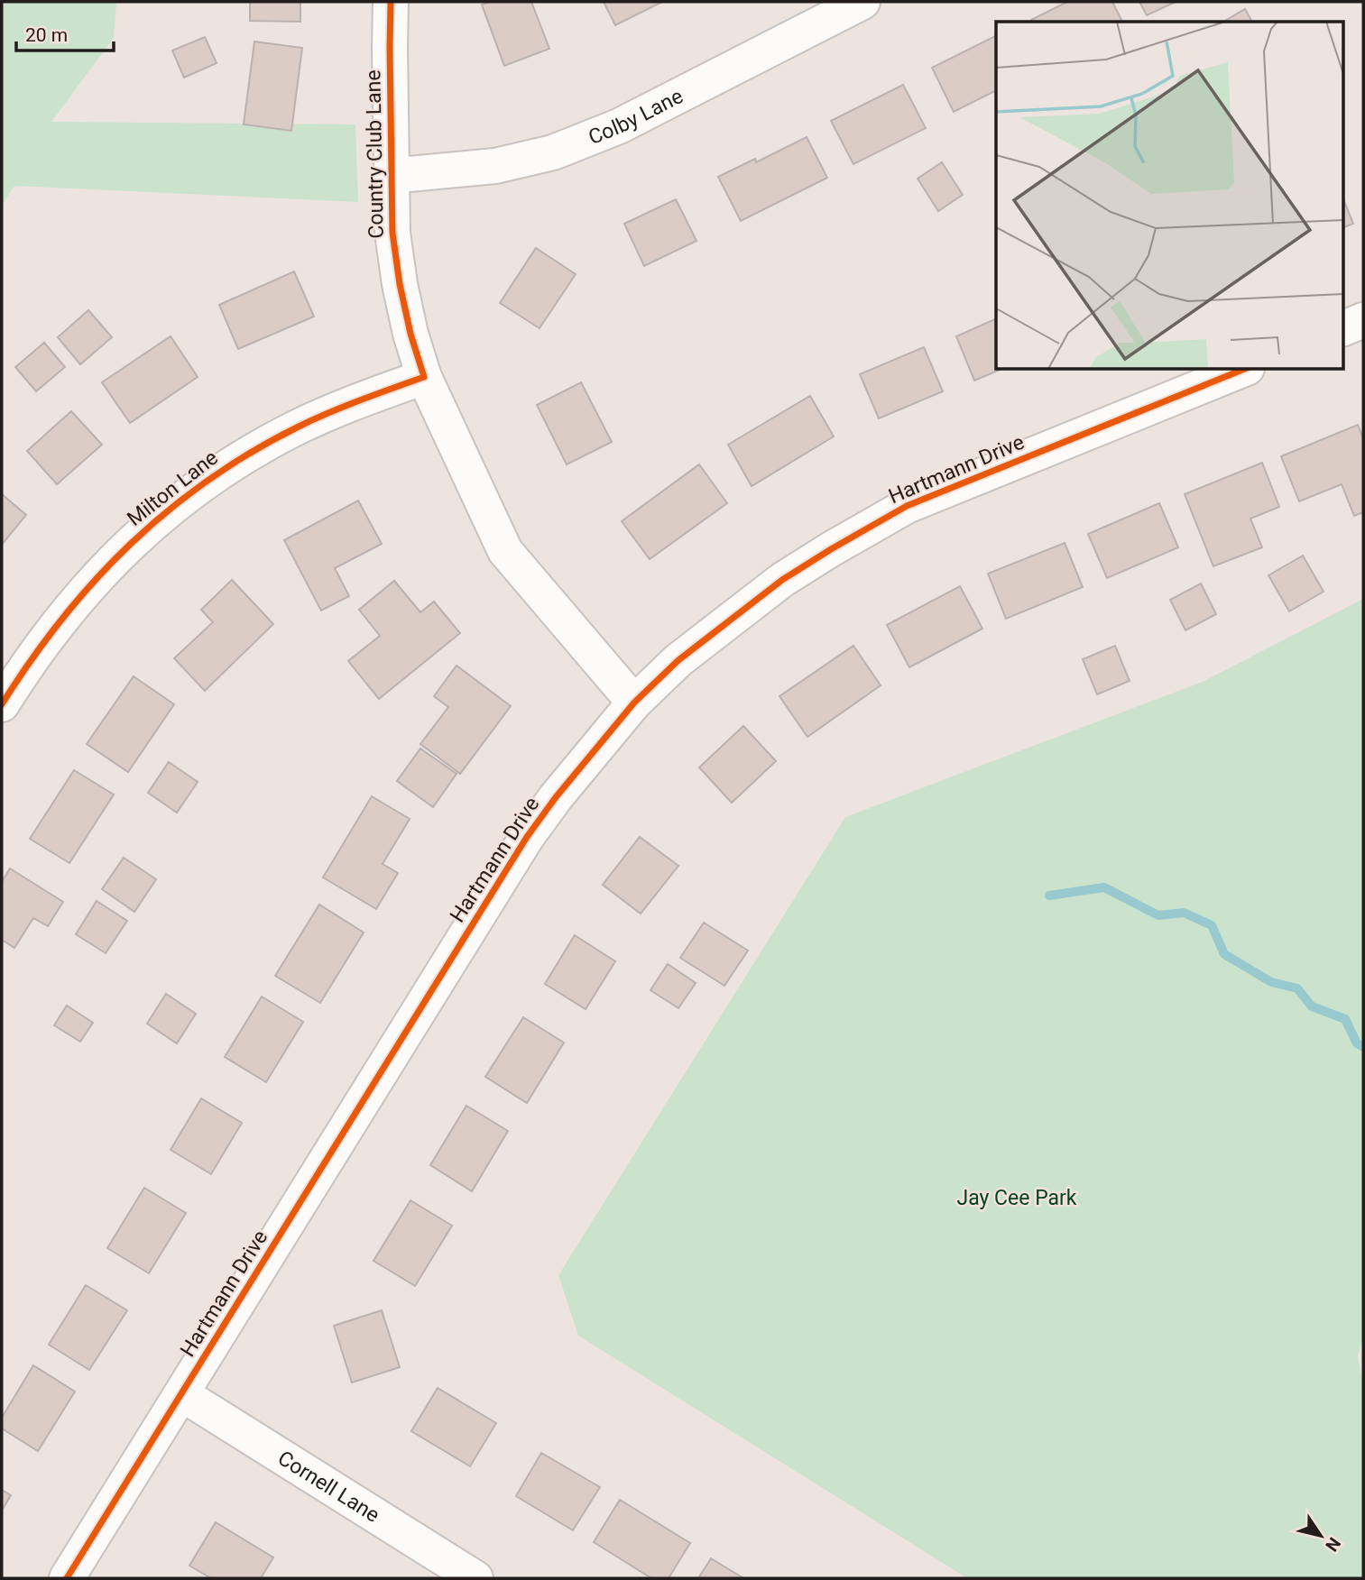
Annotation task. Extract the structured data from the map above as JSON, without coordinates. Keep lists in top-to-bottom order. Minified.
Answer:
{"streets":{"street":["Colby Lane","Country Club Lane","Hartmann Drive","Milton Lane","Cornell Lane"]},"crossings":[["Colby Lane","Country Club Lane"],["Country Club Lane","Hartmann Drive"],["Country Club Lane","Milton Lane"],["Hartmann Drive","Cornell Lane"]],"parks":["Jay Cee Park"],"scale_bar":"20 m","north":"bottom right"}
